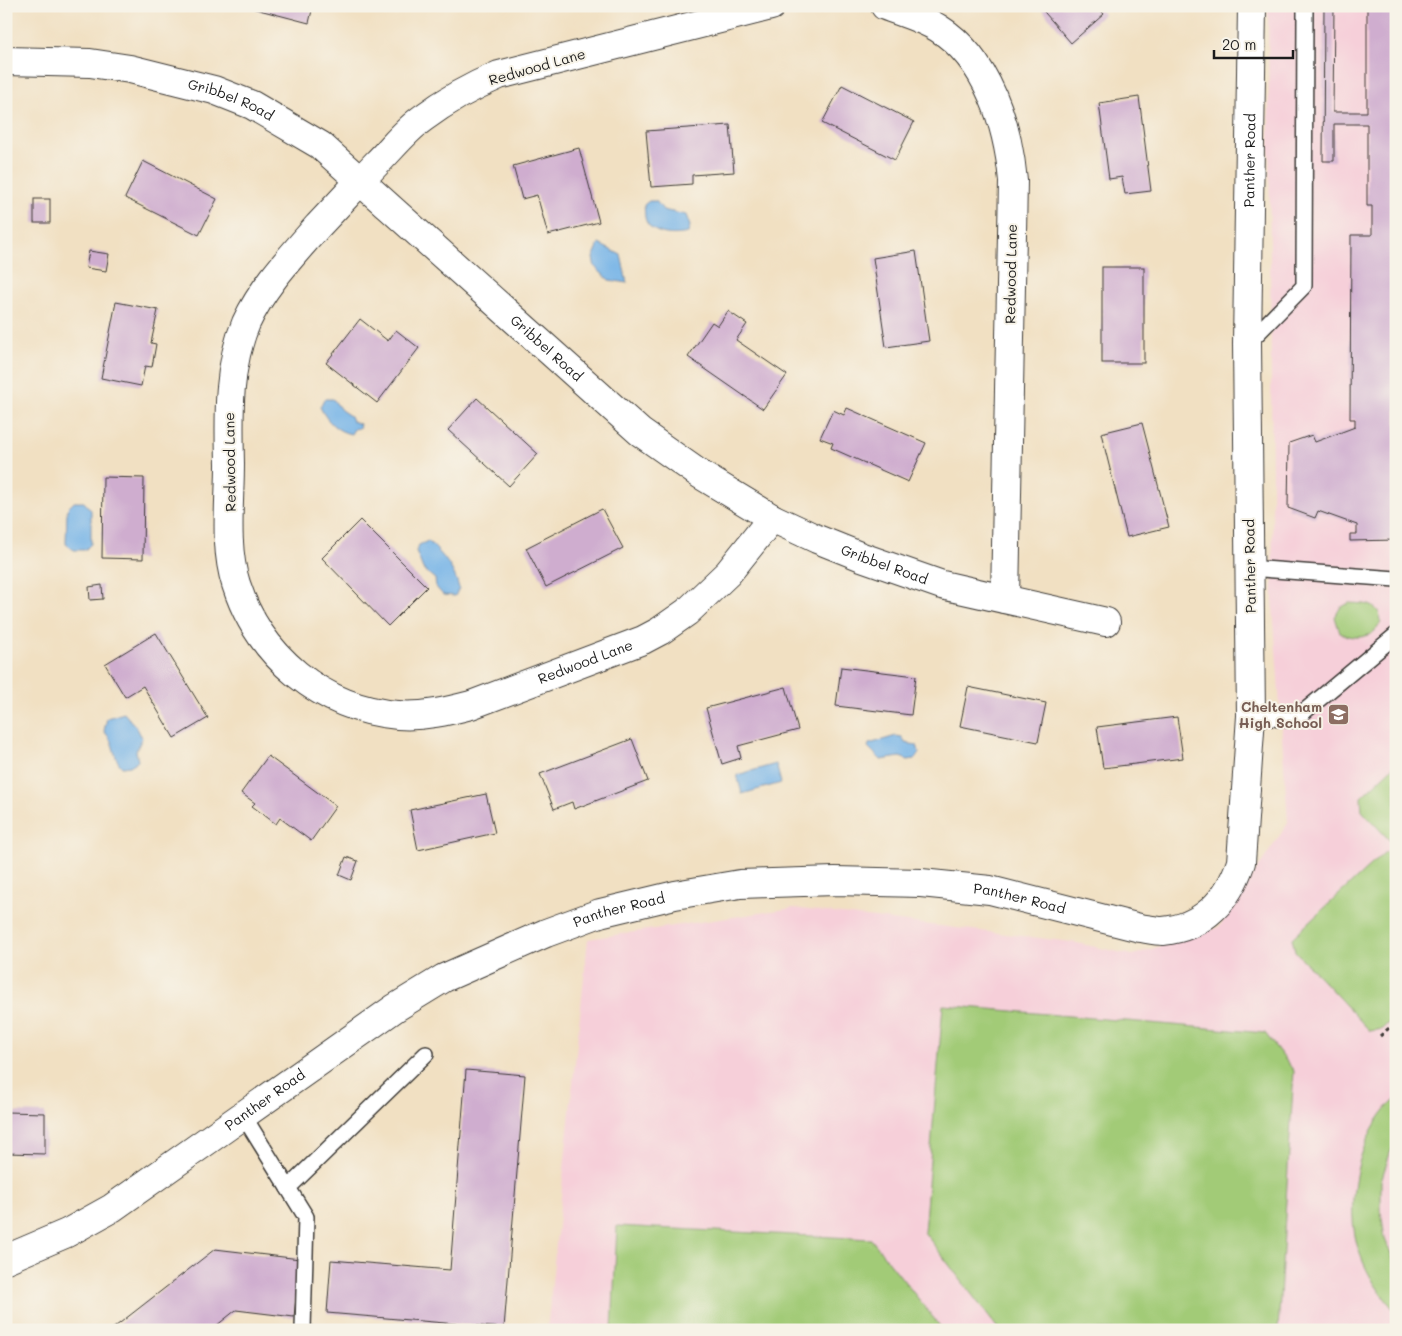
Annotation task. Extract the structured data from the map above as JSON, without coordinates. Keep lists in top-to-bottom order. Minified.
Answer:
{"streets":{"street":["Redwood Lane","Gribbel Road","Panther Road"]},"crossings":[["Redwood Lane","Gribbel Road"]],"places":{"school or university":["Cheltenham High School"]},"scale_bar":"20 m"}
